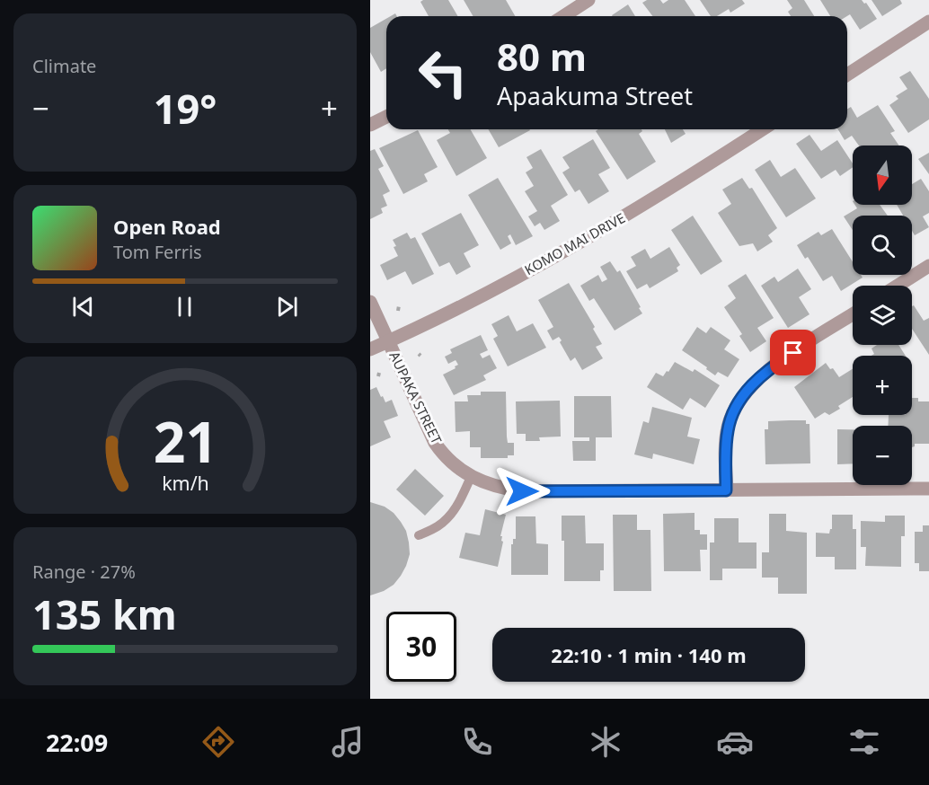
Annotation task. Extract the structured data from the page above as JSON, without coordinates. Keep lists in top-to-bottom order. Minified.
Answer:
{"streets":{"street":["KOMO MAI DRIVE","AUPAKA STREET"]},"crossings":[["KOMO MAI DRIVE","AUPAKA STREET"]],"north":"bottom","page":{"tile":["Climate",["Range · 27%","135 km"]],"turn":["80 m","Apaakuma Street"],"heat":["−","19°","+"],"map_buttons":["+","−"],"song":["Open Road","Tom Ferris"],"limit":"30","trip":"22:10 · 1 min · 140 m","tabs":"22:09","gauge":["21","km/h"]}}
